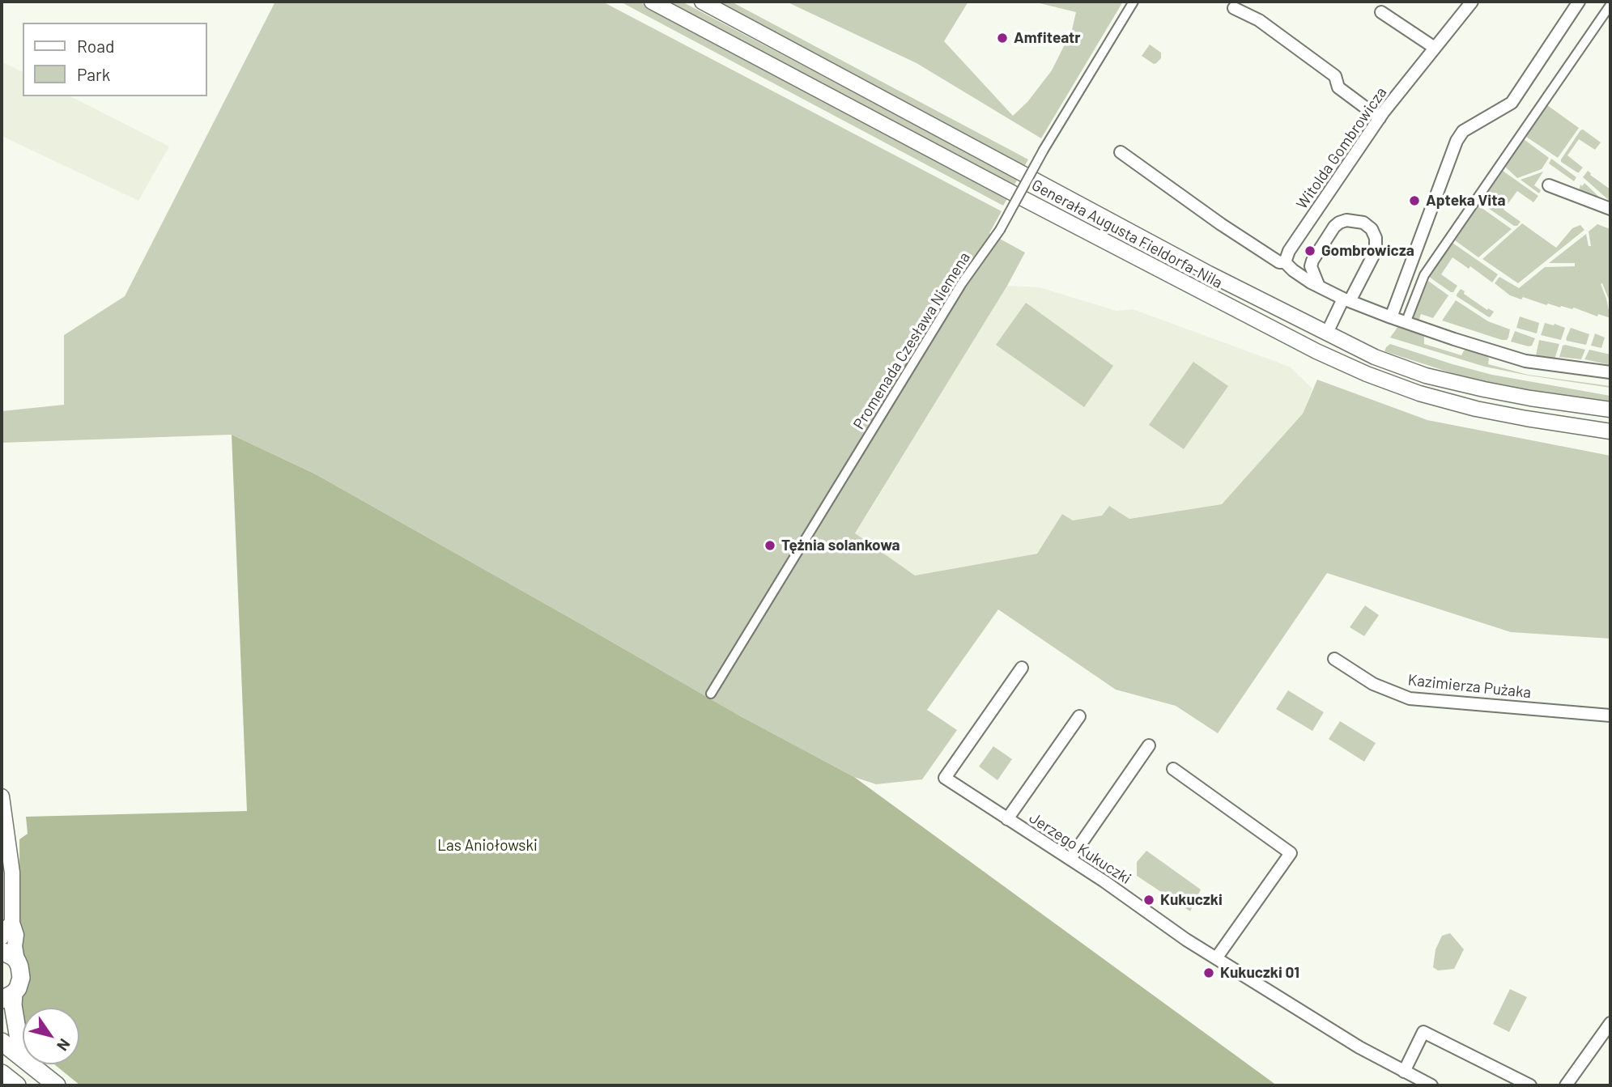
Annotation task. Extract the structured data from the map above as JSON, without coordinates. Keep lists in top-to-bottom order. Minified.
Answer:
{"streets":{"street":["Witolda Gombrowicza","Generała Augusta Fieldorfa-Nila","Promenada Czesława Niemena","Kazimierza Pużaka","Jerzego Kukuczki"]},"parks":["Las Aniołowski"],"places":["Amfiteatr","Apteka Vita","Gombrowicza","Tężnia solankowa","Kukuczki","Kukuczki 01"],"legend":["Road","Park"],"north":"bottom right"}
